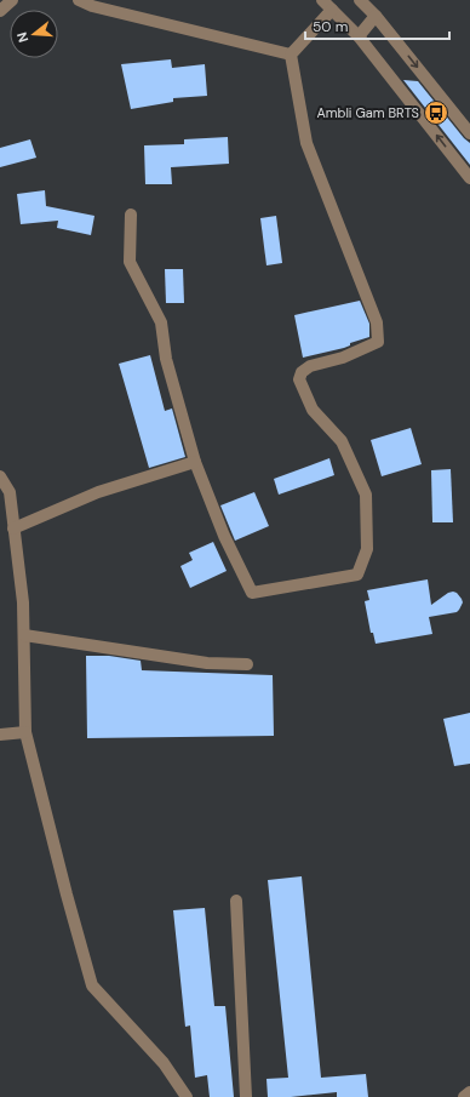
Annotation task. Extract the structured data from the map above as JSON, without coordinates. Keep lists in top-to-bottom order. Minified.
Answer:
{"places":{"bus stop":["Ambli Gam BRTS"]},"scale_bar":"50 m","north":"left"}
